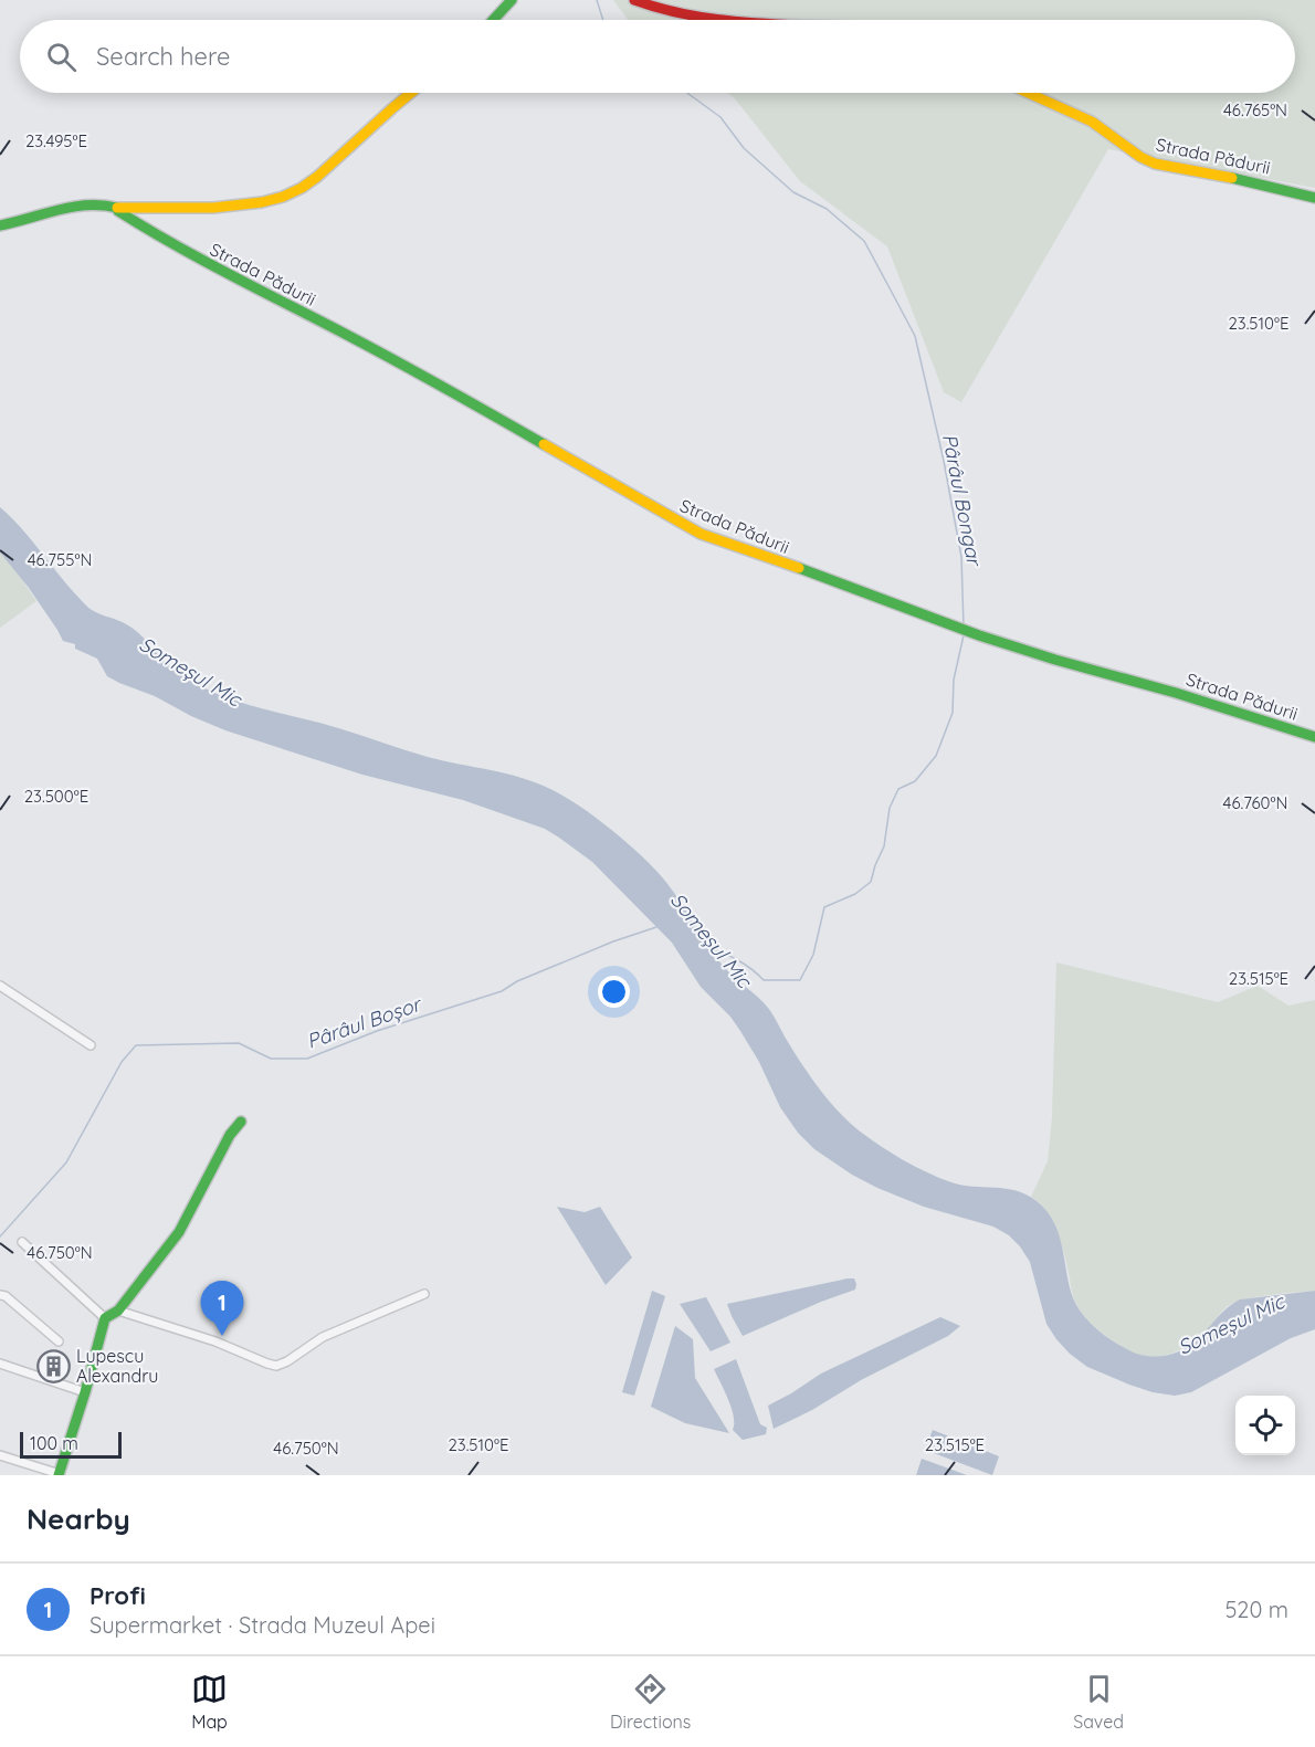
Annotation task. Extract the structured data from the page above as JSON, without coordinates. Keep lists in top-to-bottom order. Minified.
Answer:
{"streets":{"street":["Strada Pădurii"]},"water":["Pârâul Bongar","Someșul Mic","Pârâul Boșor"],"places":{"building":["Lupescu Alexandru"]},"scale_bar":"100 m","page":{"search":"Search here","pins":"1","scale":"100 m","heading":"Nearby","list":[{"mark":"1","name":"Profi","note":"Supermarket · Strada Muzeul Apei","value":"520 m"}],"nav":["Map","Directions","Saved"]},"coordinates":["46.765°N","23.495°E","23.510°E","46.755°N","23.500°E","46.760°N","23.515°E","46.750°N"]}
